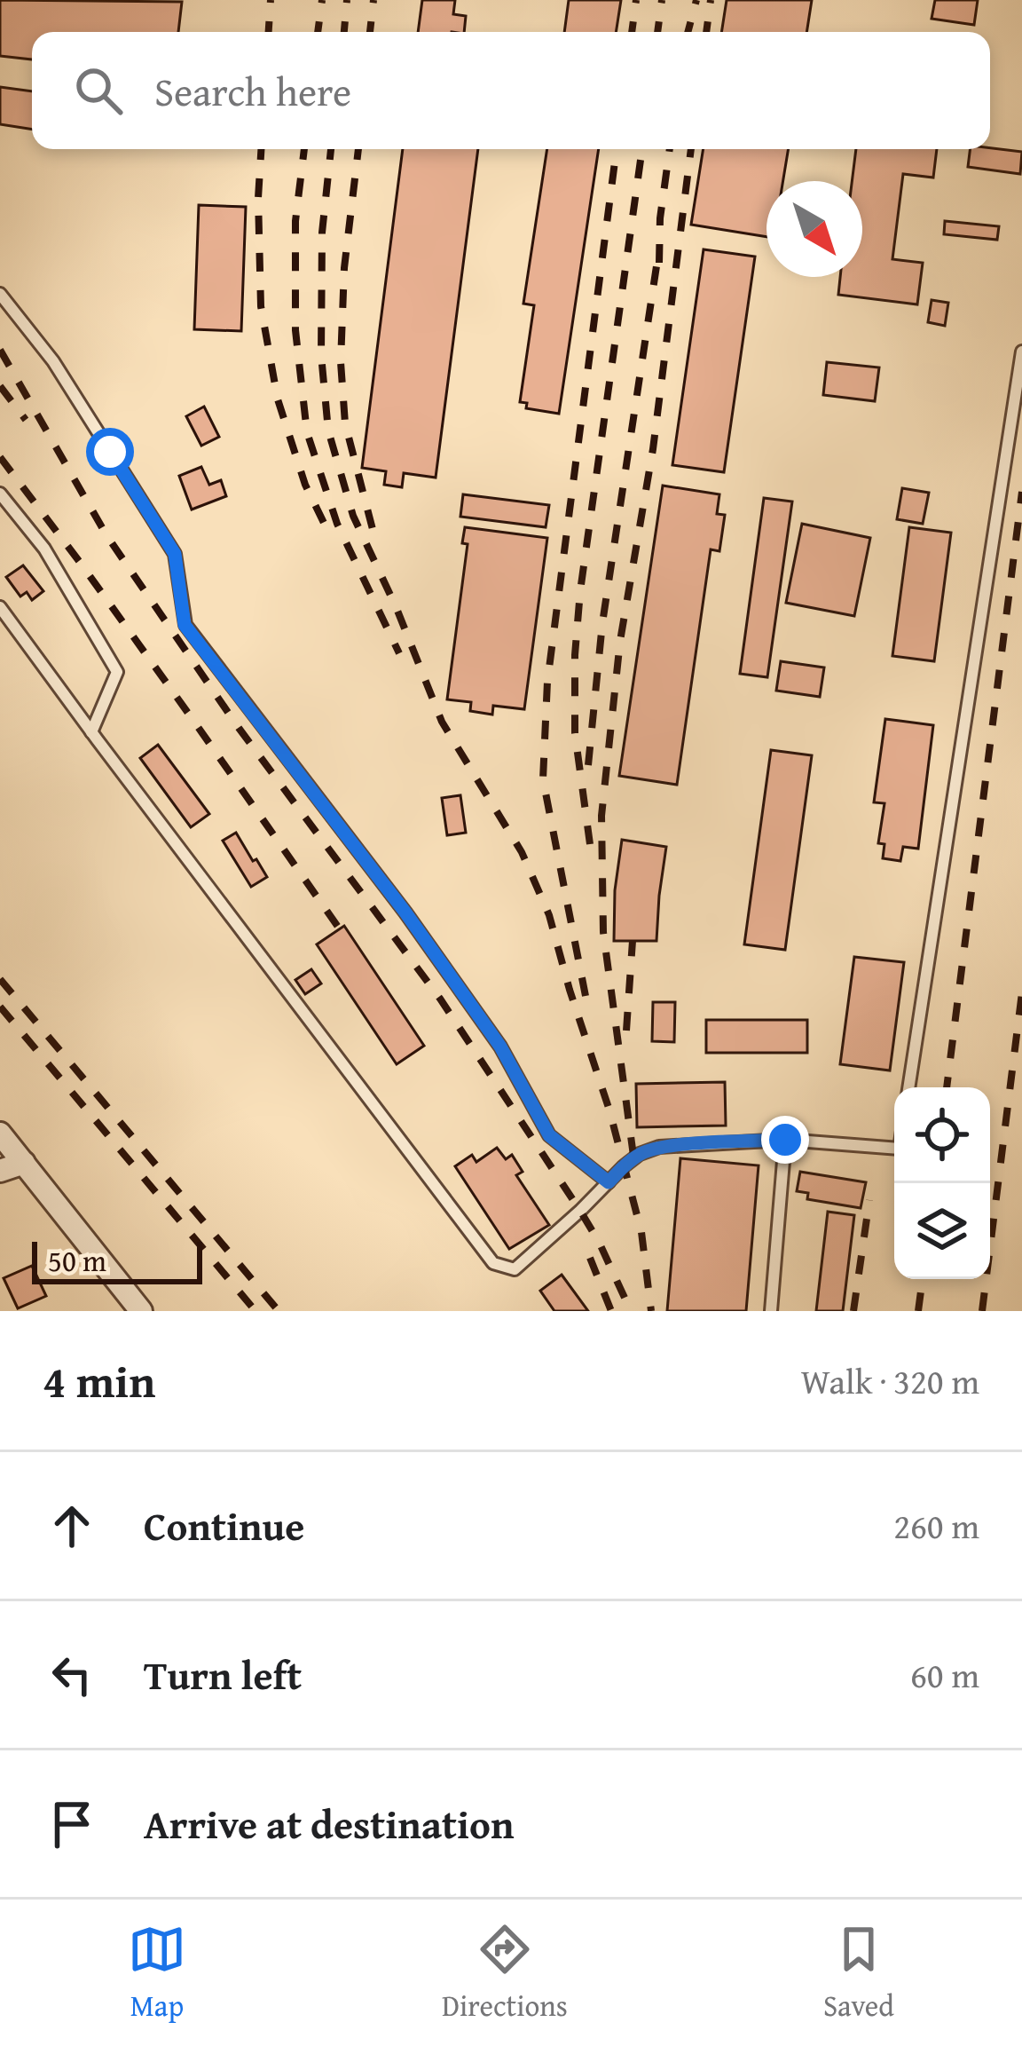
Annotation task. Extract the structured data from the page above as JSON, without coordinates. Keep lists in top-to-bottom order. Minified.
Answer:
{"scale_bar":"50 m","north":"bottom right","page":{"search":"Search here","scale":"50 m","heading":["4 min","Walk · 320 m"],"list":[["Continue","260 m"],["Turn left","60 m"],"Arrive at destination"],"nav":["Map","Directions","Saved"]}}
